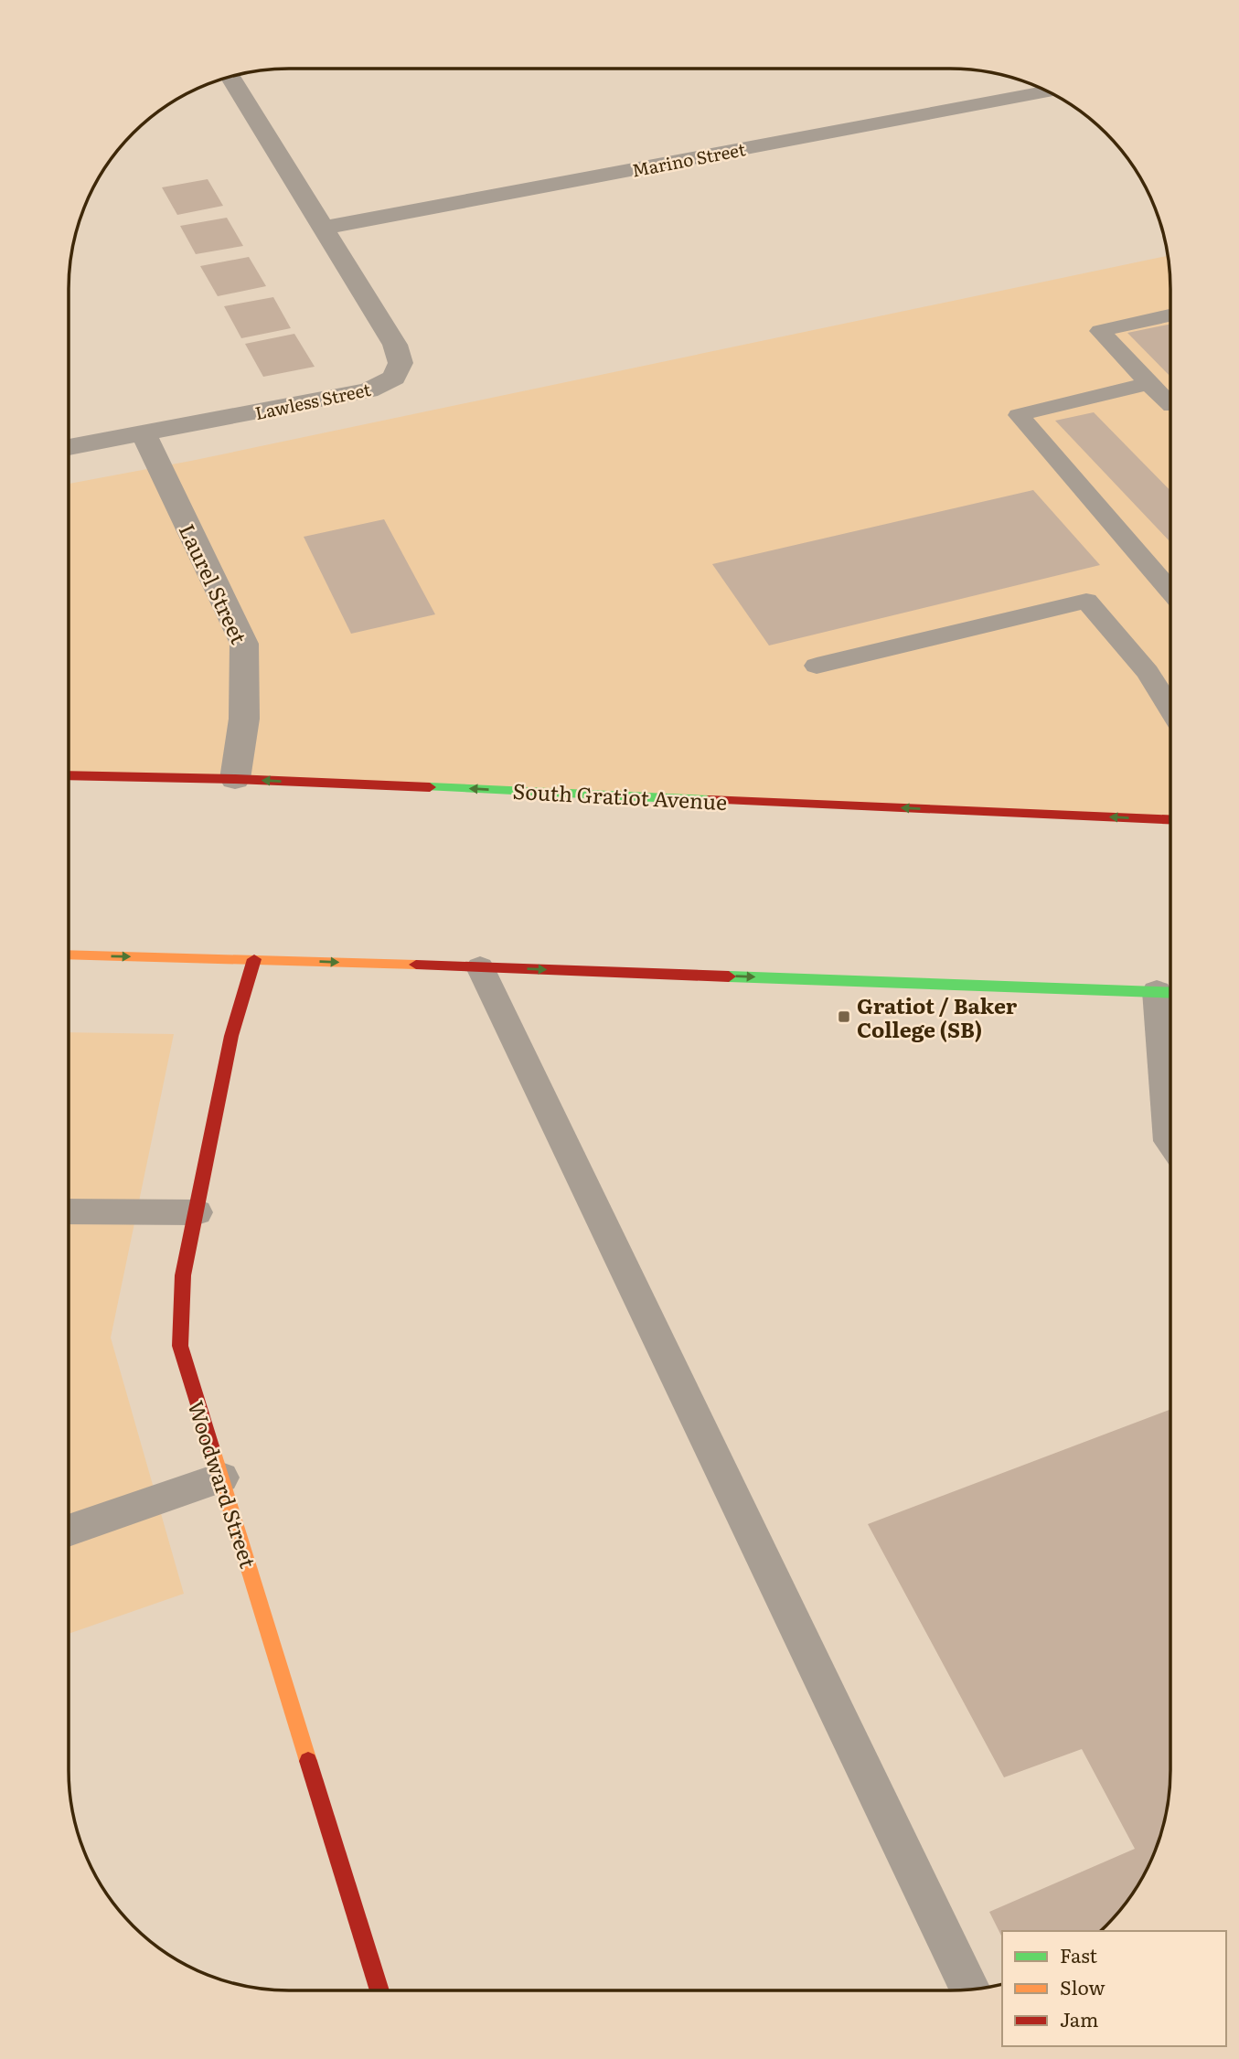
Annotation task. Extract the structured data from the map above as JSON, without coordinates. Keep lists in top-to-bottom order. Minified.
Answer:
{"streets":{"main road":["South Gratiot Avenue","Woodward Street"],"street":["Marino Street","Lawless Street","Laurel Street"]},"crossings":[["Marino Street","Lawless Street"],["Lawless Street","Laurel Street"],["Laurel Street","South Gratiot Avenue"]],"one_way":["South Gratiot Avenue"],"places":{"transit":["Gratiot / Baker College (SB)"]},"legend":["Fast","Slow","Jam"]}
